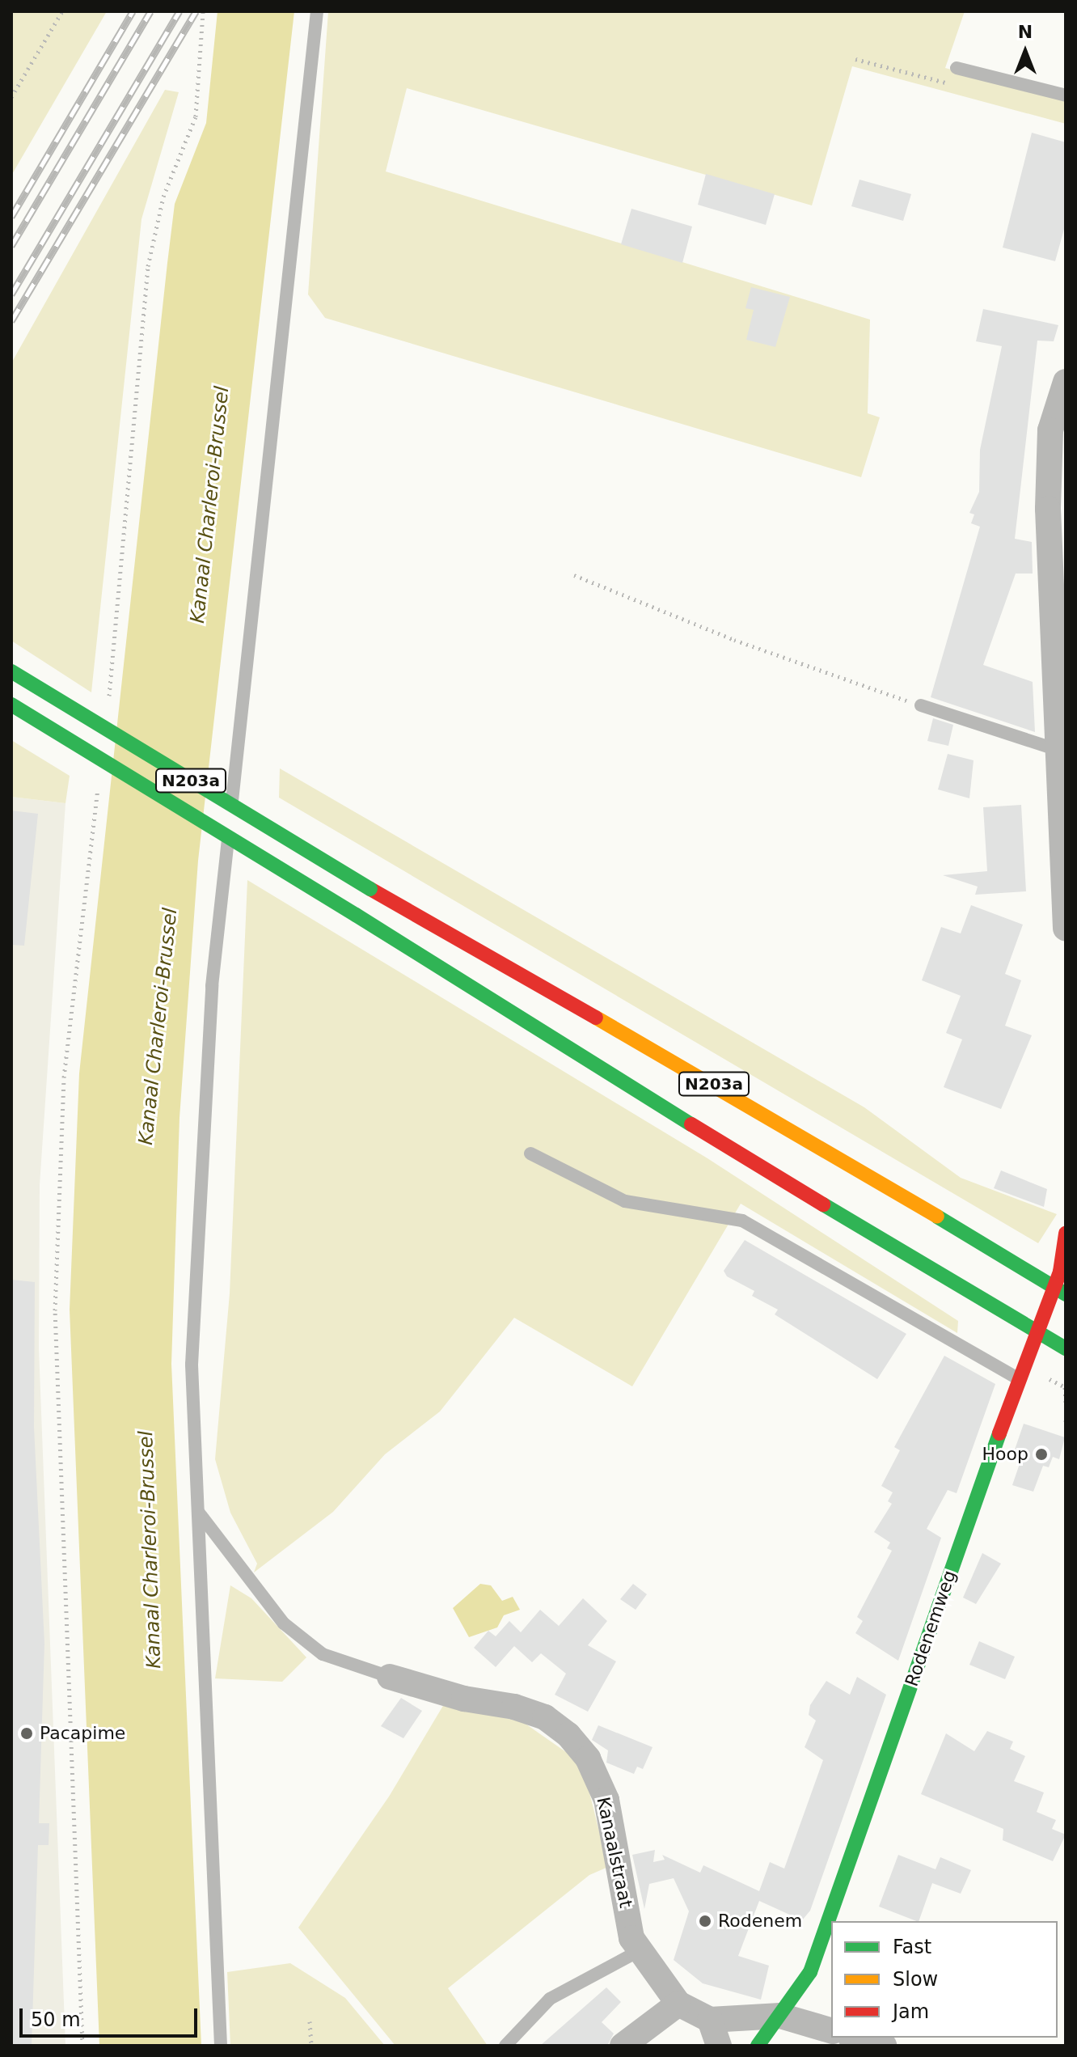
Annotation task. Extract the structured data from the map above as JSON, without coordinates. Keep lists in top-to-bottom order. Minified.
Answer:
{"streets":{"main road":["N203a","Rodenemweg"],"street":["Kanaalstraat"]},"crossings":[["N203a","Rodenemweg"]],"water":["Kanaal Charleroi-Brussel"],"places":["Hoop","Pacapime","Rodenem"],"legend":["Fast","Slow","Jam"],"scale_bar":"50 m","north":"top"}
